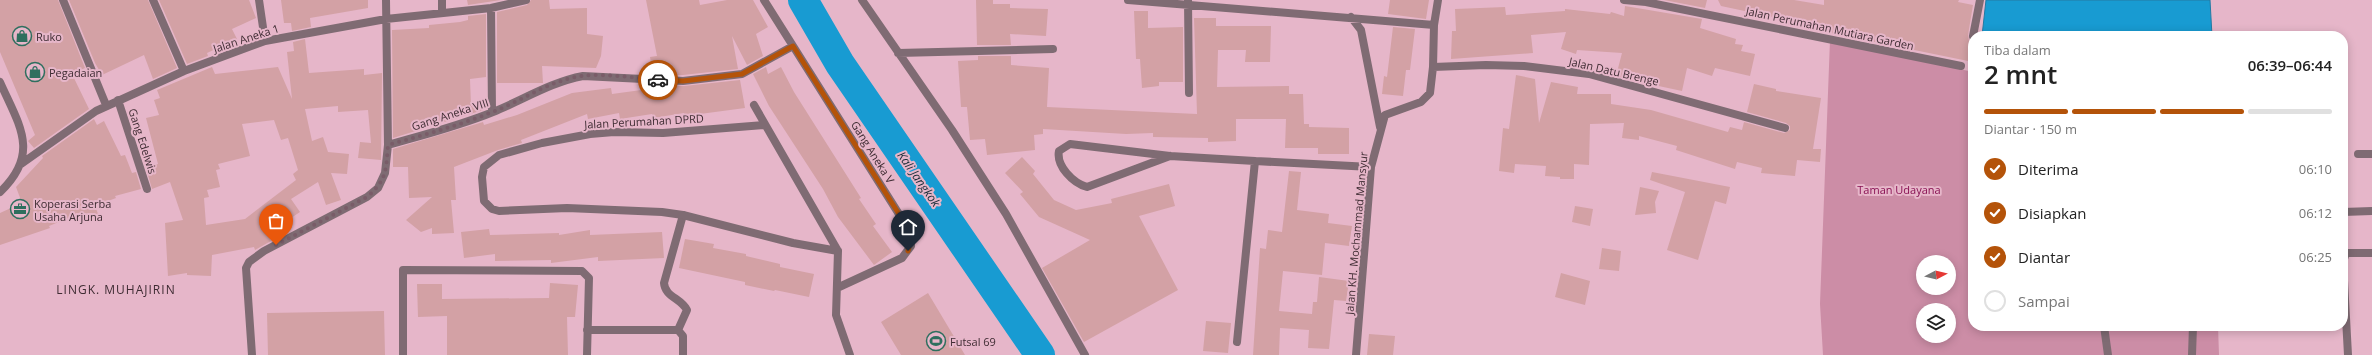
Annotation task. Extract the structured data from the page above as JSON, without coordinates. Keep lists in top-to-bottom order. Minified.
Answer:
{"streets":{"street":["Jalan Perumahan Mutiara Garden","Jalan Aneka 1","Jalan Datu Brenge","Gang Aneka VIII","Jalan Perumahan DPRD","Gang Edelwis","Gang Aneka V","Jalan KH. Mochammad Mansyur"]},"crossings":[["Jalan Aneka 1","Gang Edelwis"],["Jalan Datu Brenge","Jalan KH. Mochammad Mansyur"],["Gang Aneka VIII","Gang Aneka V"]],"districts":["LINGK. MUHAJIRIN"],"water":["Kali Jangkok"],"parks":["Taman Udayana"],"places":{"shop":["Ruko","Pegadaian"],"office":["Koperasi Serba Usaha Arjuna"],"sports":["Futsal 69"]},"north":"right","page":{"heading":["2 mnt","Tiba dalam","06:39–06:44"],"bar":"Diantar · 150 m","list":[["Diterima","06:10"],["Disiapkan","06:12"],["Diantar","06:25"],"Sampai"]}}
